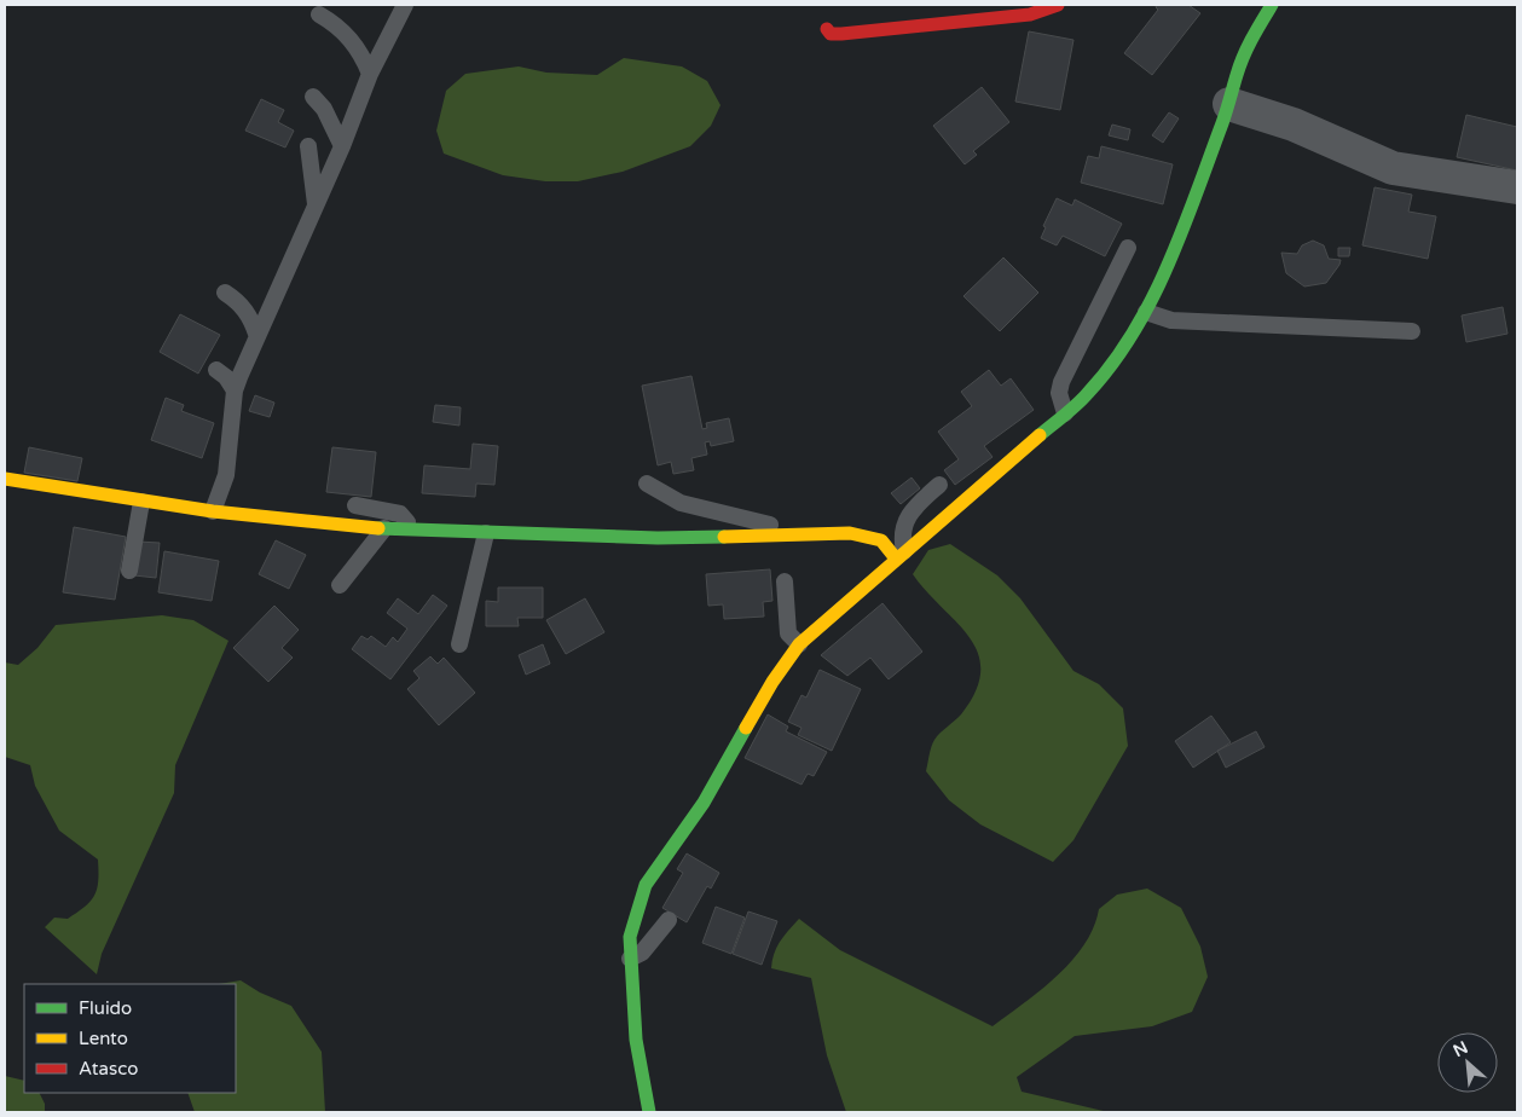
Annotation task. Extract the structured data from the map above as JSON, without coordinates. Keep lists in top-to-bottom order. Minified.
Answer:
{"legend":["Fluido","Lento","Atasco"],"north":"top left"}
